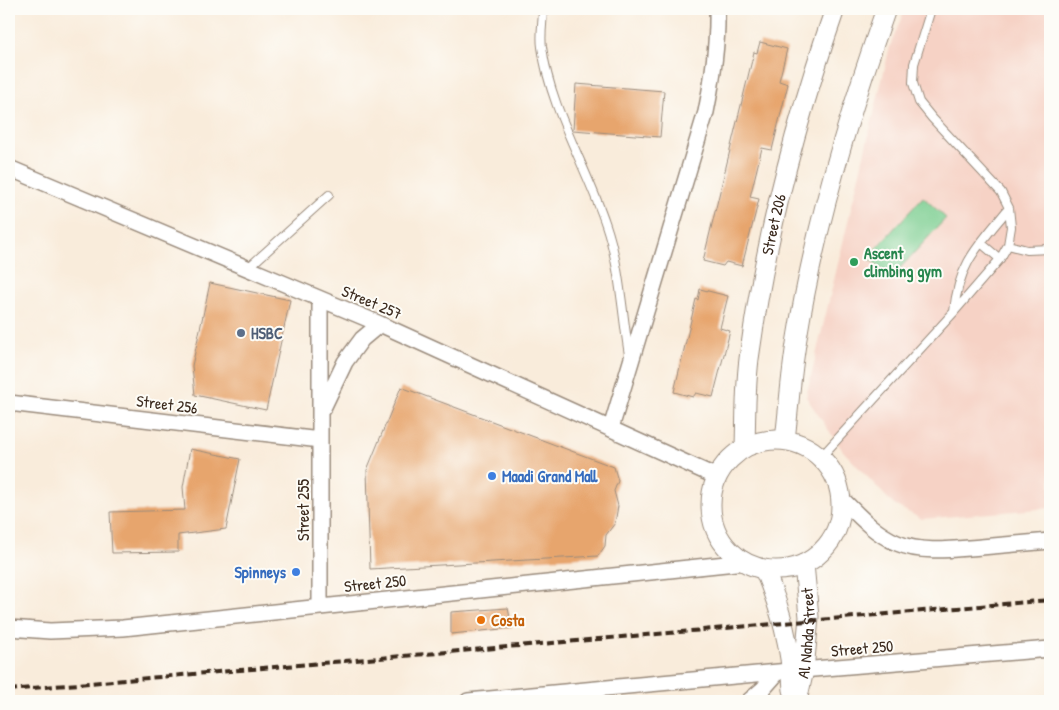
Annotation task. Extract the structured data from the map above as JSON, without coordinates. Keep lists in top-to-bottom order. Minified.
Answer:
{"streets":{"street":["Street 206","Street 257","Street 256","Street 255","Street 250","Al Nahda Street"]},"crossings":[["Street 206","Street 257"],["Street 206","Street 250"],["Street 206","Al Nahda Street"],["Street 257","Street 255"],["Street 257","Street 250"],["Street 257","Al Nahda Street"],["Street 256","Street 255"],["Street 255","Street 250"],["Street 250","Al Nahda Street"]],"places":["Ascent climbing gym","HSBC","Maadi Grand Mall","Spinneys","Costa"]}
